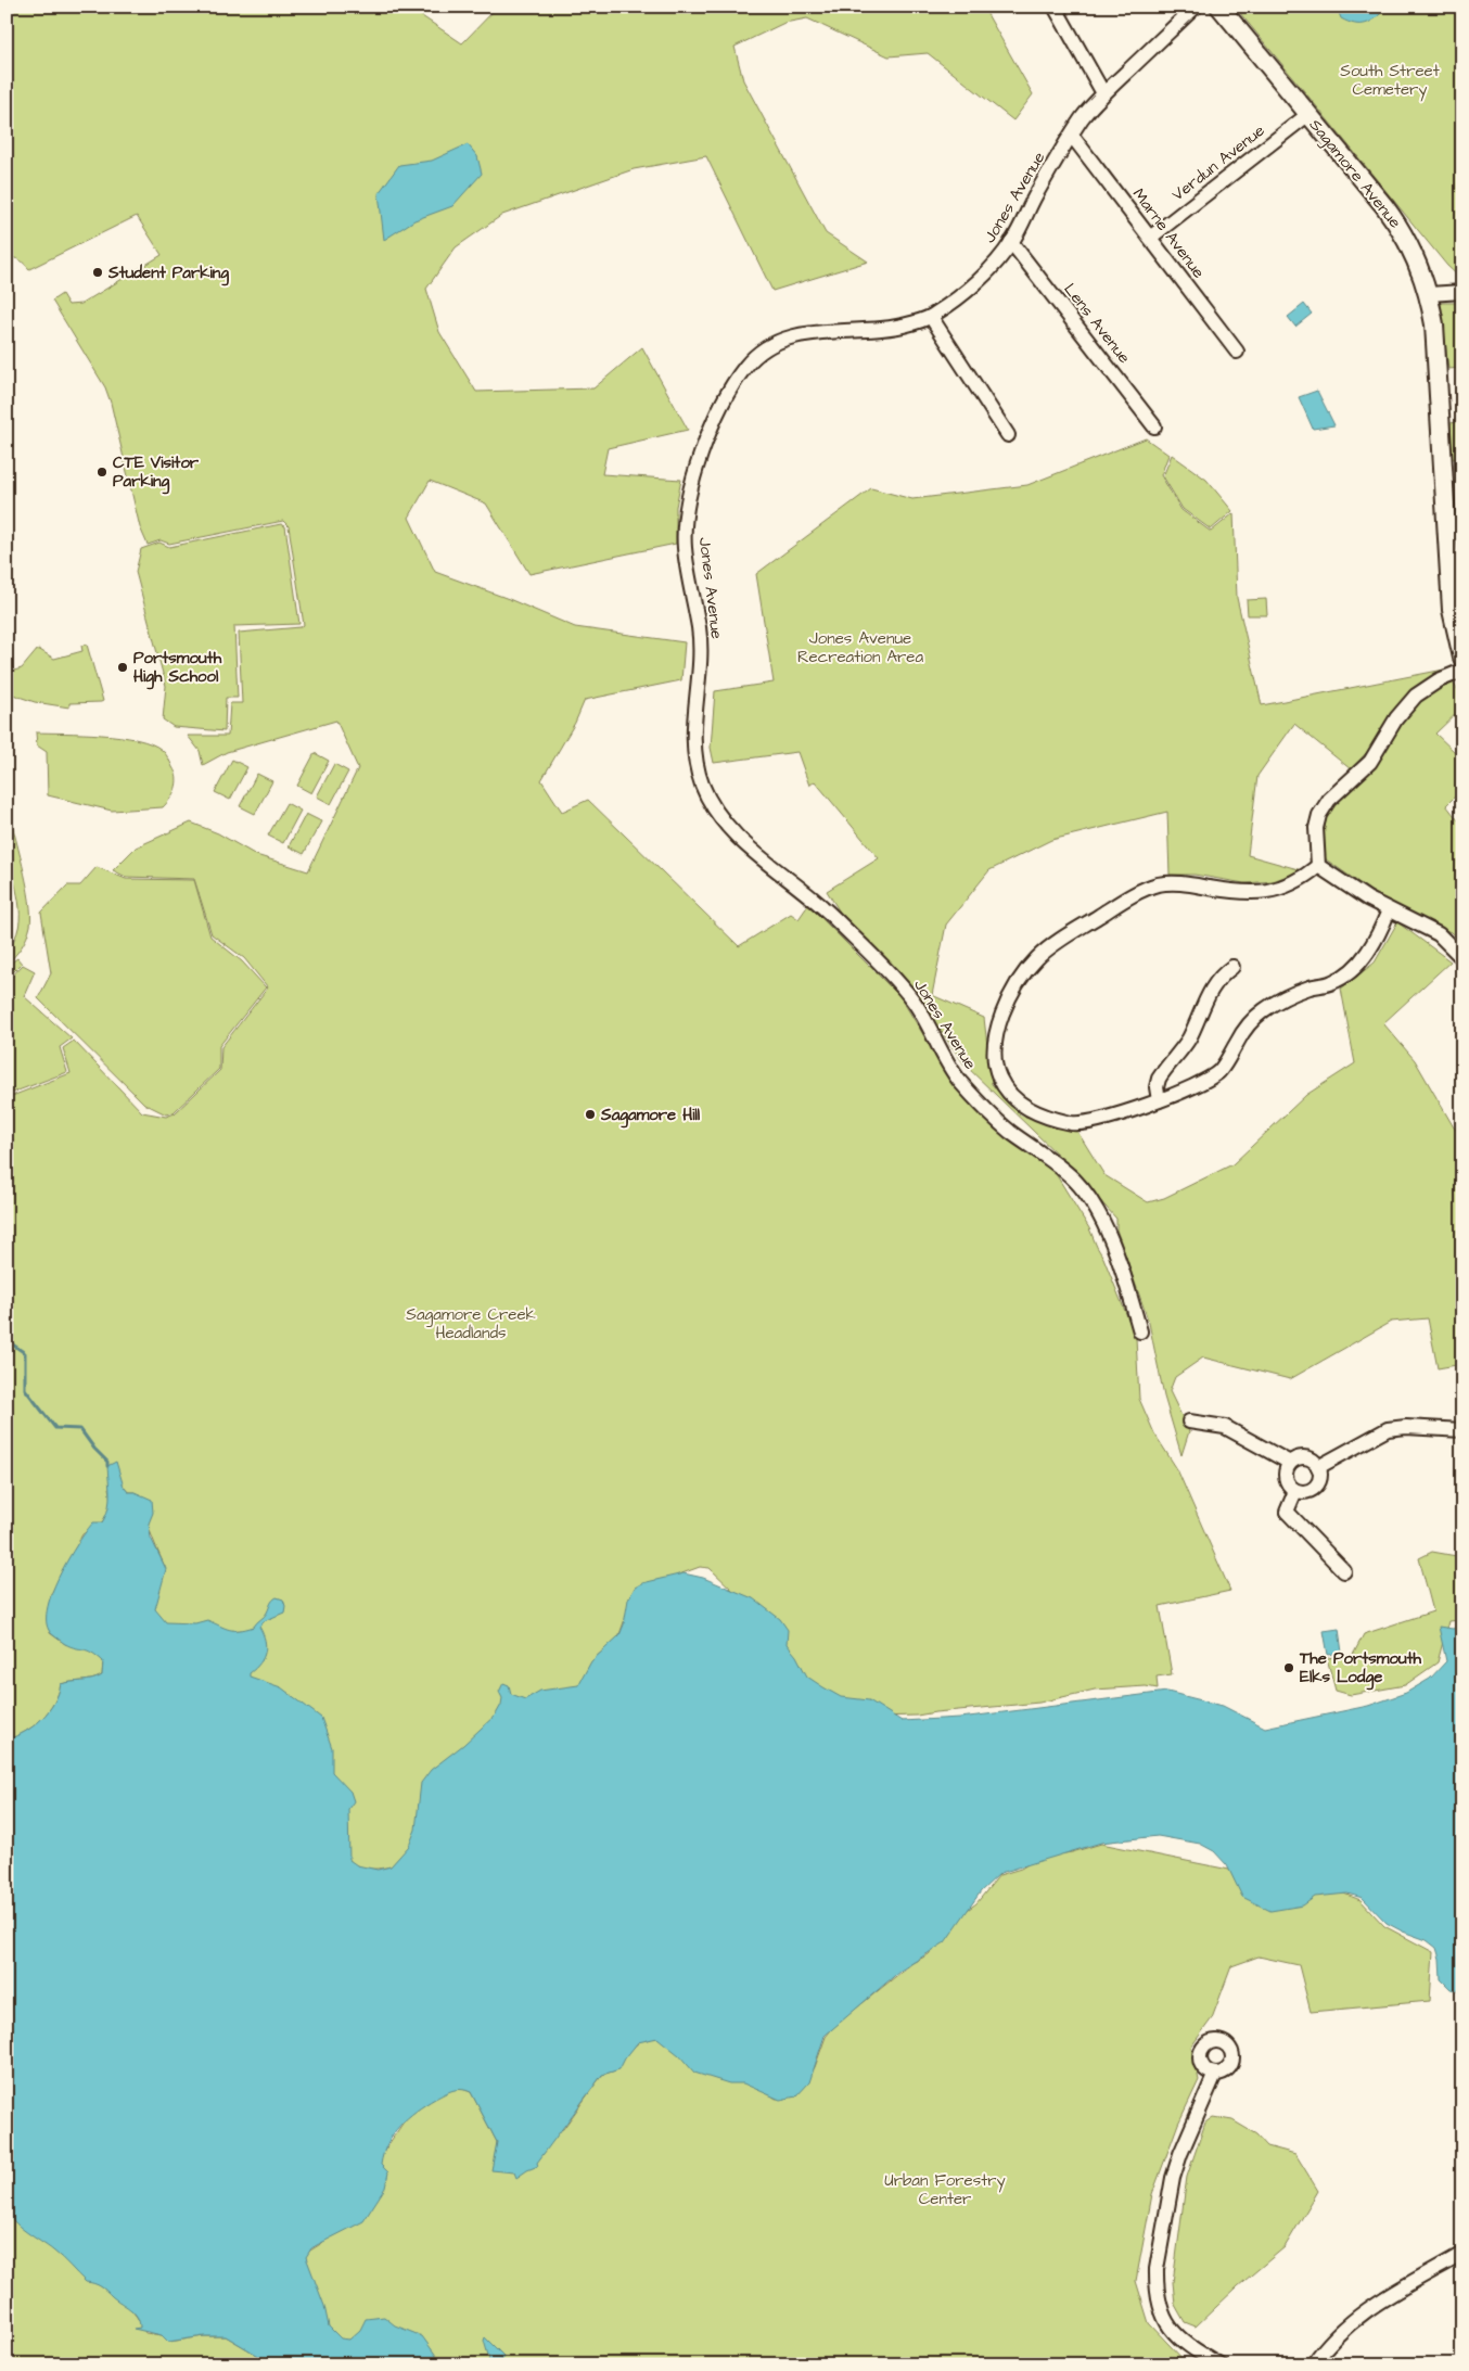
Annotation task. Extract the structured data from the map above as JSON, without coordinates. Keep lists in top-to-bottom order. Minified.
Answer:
{"streets":{"main road":["Sagamore Avenue"],"street":["Verdun Avenue","Jones Avenue","Marne Avenue","Lens Avenue"]},"crossings":[["Verdun Avenue","Sagamore Avenue"],["Verdun Avenue","Marne Avenue"],["Jones Avenue","Marne Avenue"],["Jones Avenue","Lens Avenue"]],"parks":["South Street Cemetery","Jones Avenue Recreation Area","Sagamore Creek Headlands","Urban Forestry Center"],"places":["Student Parking","CTE Visitor Parking","Portsmouth High School","Sagamore Hill","The Portsmouth Elks Lodge"]}
